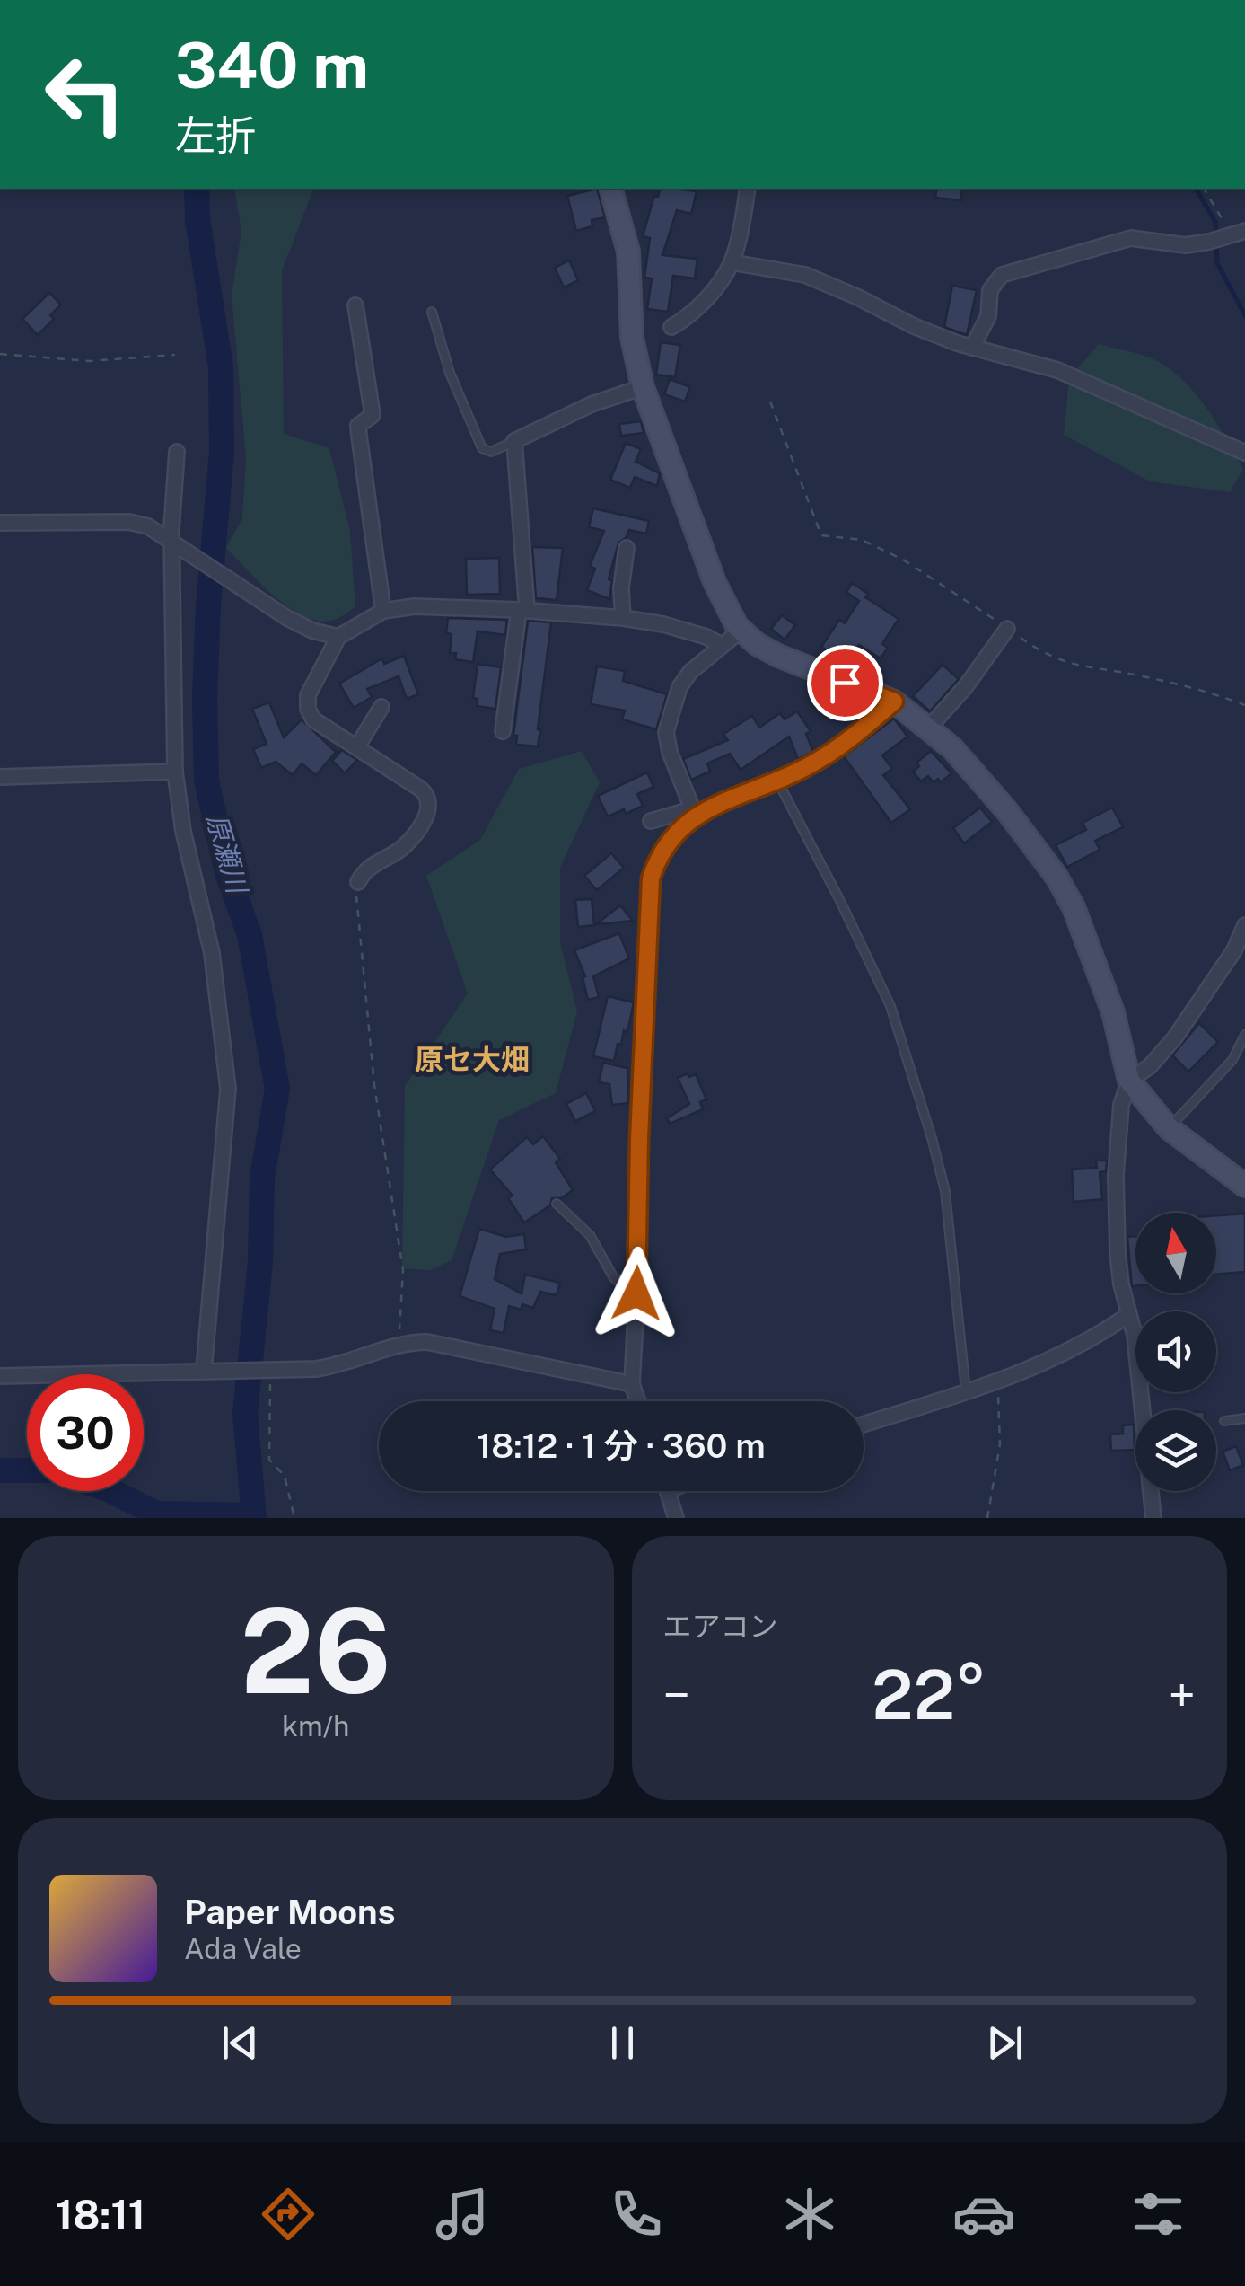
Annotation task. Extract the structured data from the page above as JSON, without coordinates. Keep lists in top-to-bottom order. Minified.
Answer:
{"districts":["原セ大畑"],"water":["原瀬川"],"north":"top","page":{"turn":["340 m","左折"],"limit":"30","trip":"18:12 · 1 分 · 360 m","tile":[["26","km/h"],"エアコン"],"heat":["−","22°","+"],"song":["Paper Moons","Ada Vale"],"tabs":"18:11"}}
